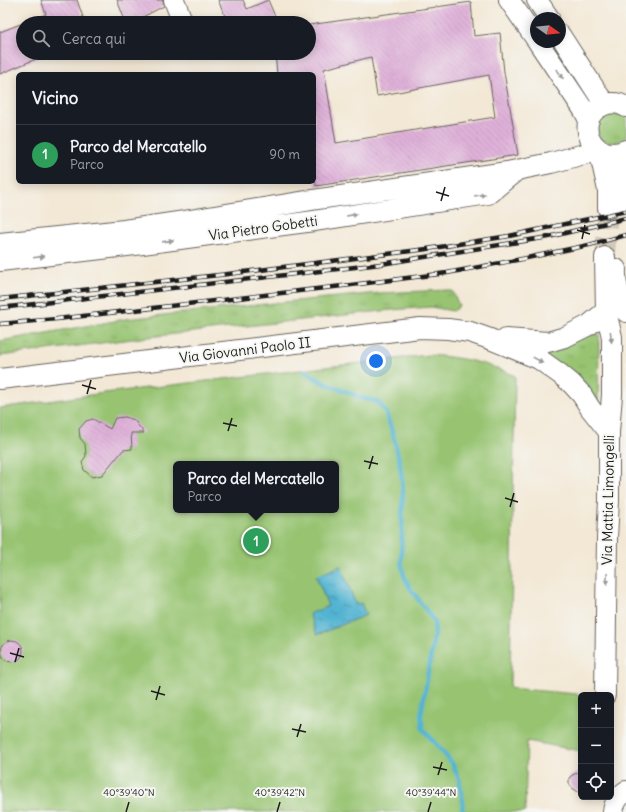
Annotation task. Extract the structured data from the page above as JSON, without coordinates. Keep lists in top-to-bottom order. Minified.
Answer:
{"streets":{"street":["Via Pietro Gobetti","Via Giovanni Paolo II","Via Mattia Limongelli"]},"crossings":[["Via Giovanni Paolo II","Via Mattia Limongelli"]],"one_way":["Via Mattia Limongelli"],"north":"right","page":{"search":"Cerca qui","heading":"Vicino","list":[{"mark":"1","name":"Parco del Mercatello","note":"Parco","value":"90 m"}],"popup":["Parco del Mercatello","Parco"],"pins":"1","map_buttons":["+","−"]},"coordinates":["40°39'40\"N","40°39'42\"N","40°39'44\"N"]}
